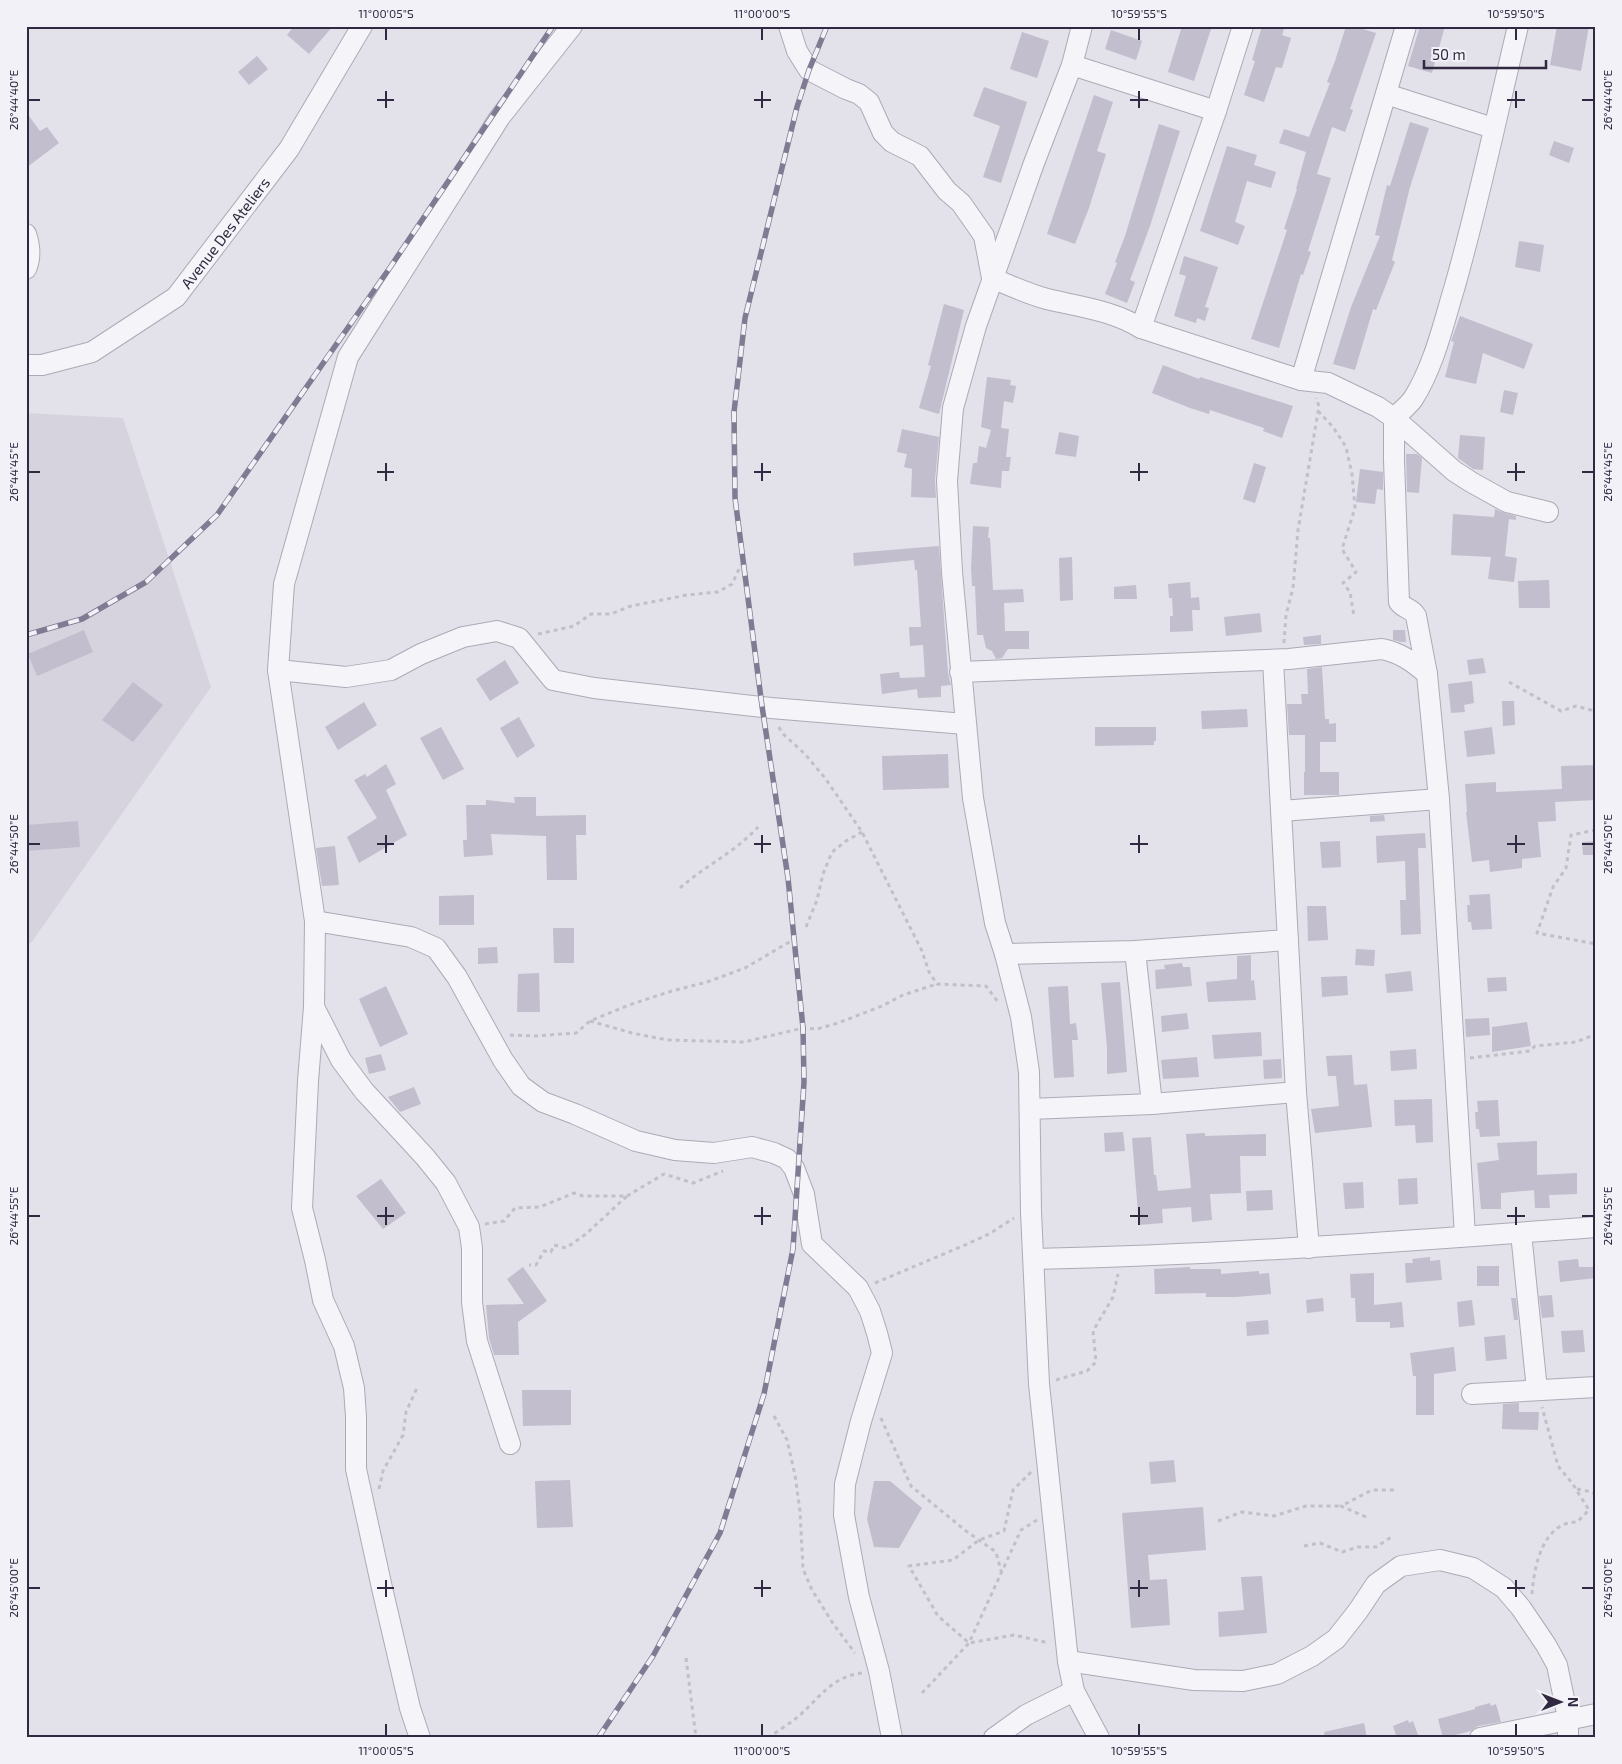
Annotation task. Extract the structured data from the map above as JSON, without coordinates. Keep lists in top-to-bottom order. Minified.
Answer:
{"streets":{"street":["Avenue Des Ateliers"]},"scale_bar":"50 m","north":"right","coordinates":["11°00'05\"S","11°00'00\"S","10°59'55\"S","10°59'50\"S","26°44'40\"E","26°44'45\"E","26°44'50\"E","26°44'55\"E","26°45'00\"E"]}
